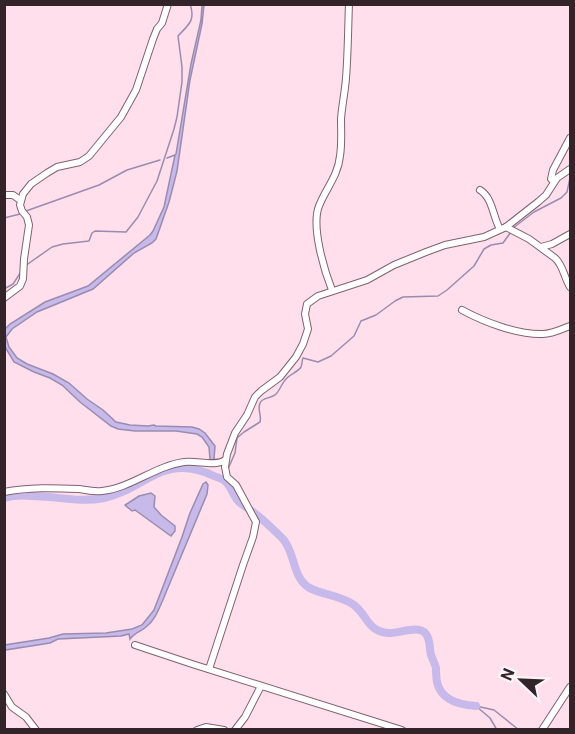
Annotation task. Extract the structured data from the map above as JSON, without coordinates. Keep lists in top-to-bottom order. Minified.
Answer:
{"north":"top left"}
